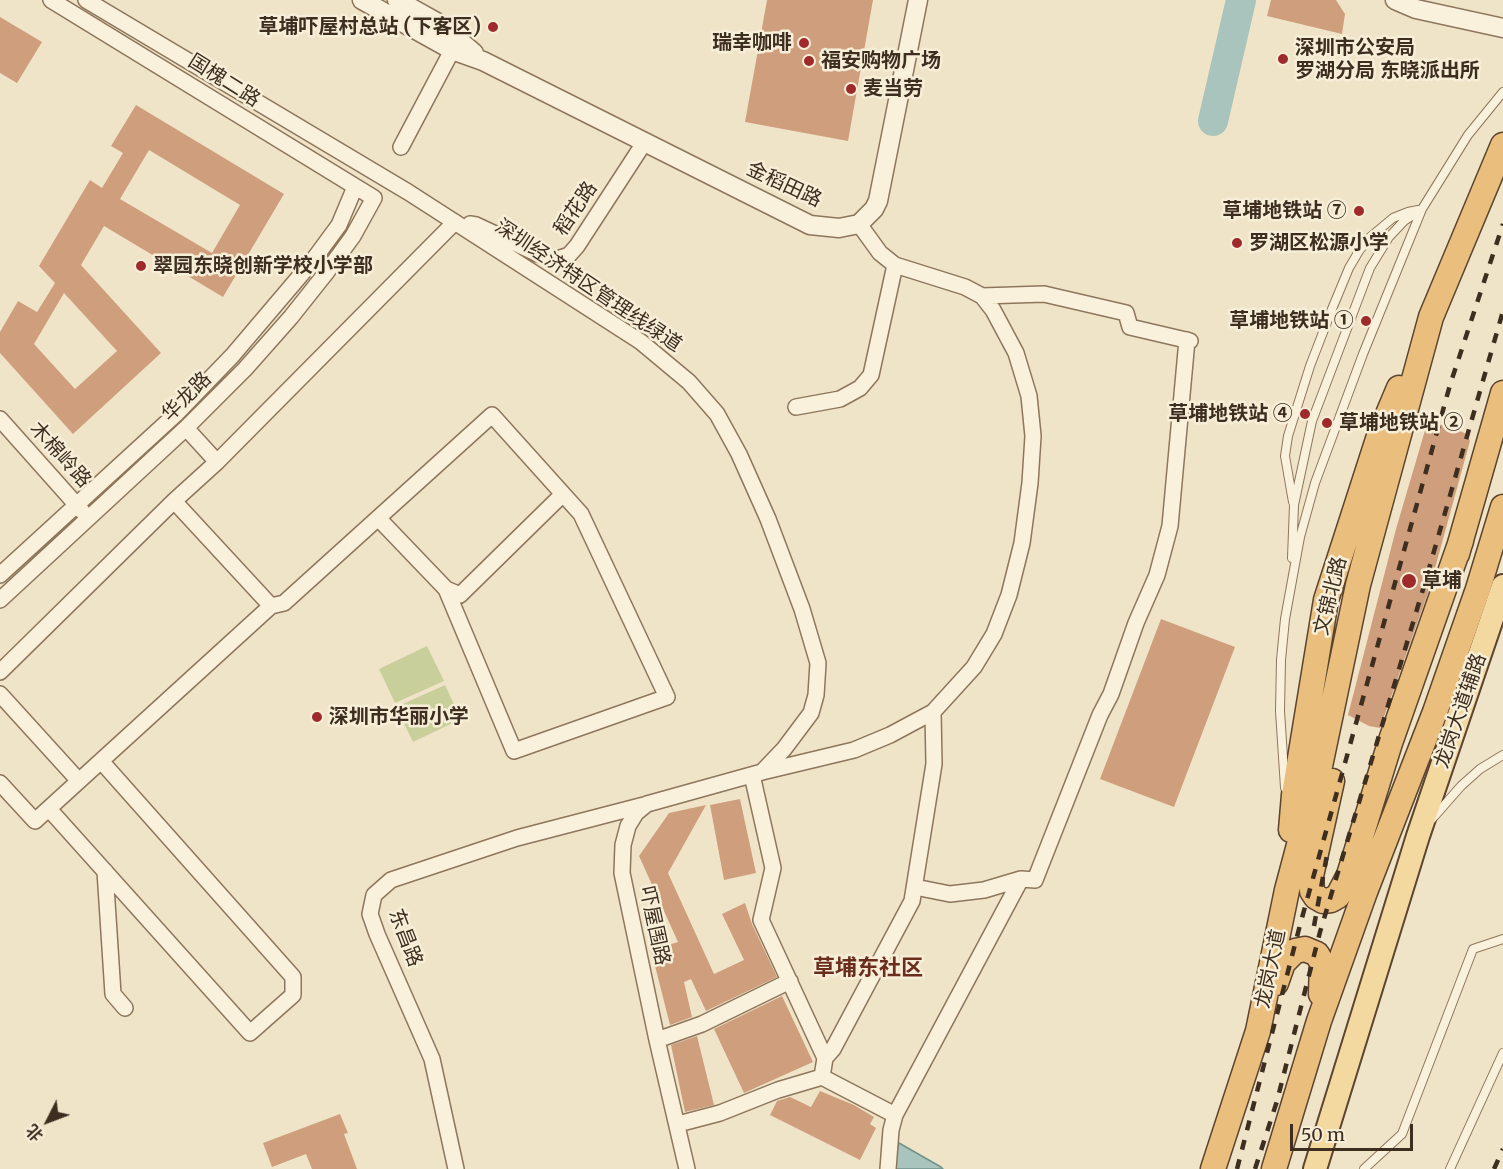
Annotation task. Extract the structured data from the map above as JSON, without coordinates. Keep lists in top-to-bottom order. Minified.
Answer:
{"streets":{"highway":["文锦北路","龙岗大道"],"main road":["龙岗大道辅路"],"street":["国槐二路","金稻田路","稻花路","深圳经济特区管理线绿道","华龙路","木棉岭路","吓屋围路","东昌路"]},"crossings":[["国槐二路","华龙路"],["金稻田路","稻花路"],["稻花路","深圳经济特区管理线绿道"],["华龙路","木棉岭路"],["文锦北路","龙岗大道"],["吓屋围路","东昌路"]],"districts":["草埔东社区"],"places":["草埔吓屋村总站 (下客区)","瑞幸咖啡","深圳市公安局 罗湖分局 东晓派出所","福安购物广场","麦当劳","草埔地铁站 ⑦","罗湖区松源小学","翠园东晓创新学校小学部","草埔地铁站 ①","草埔地铁站 ④","草埔地铁站 ②","草埔","深圳市华丽小学"],"scale_bar":"50 m","north":"bottom left"}
